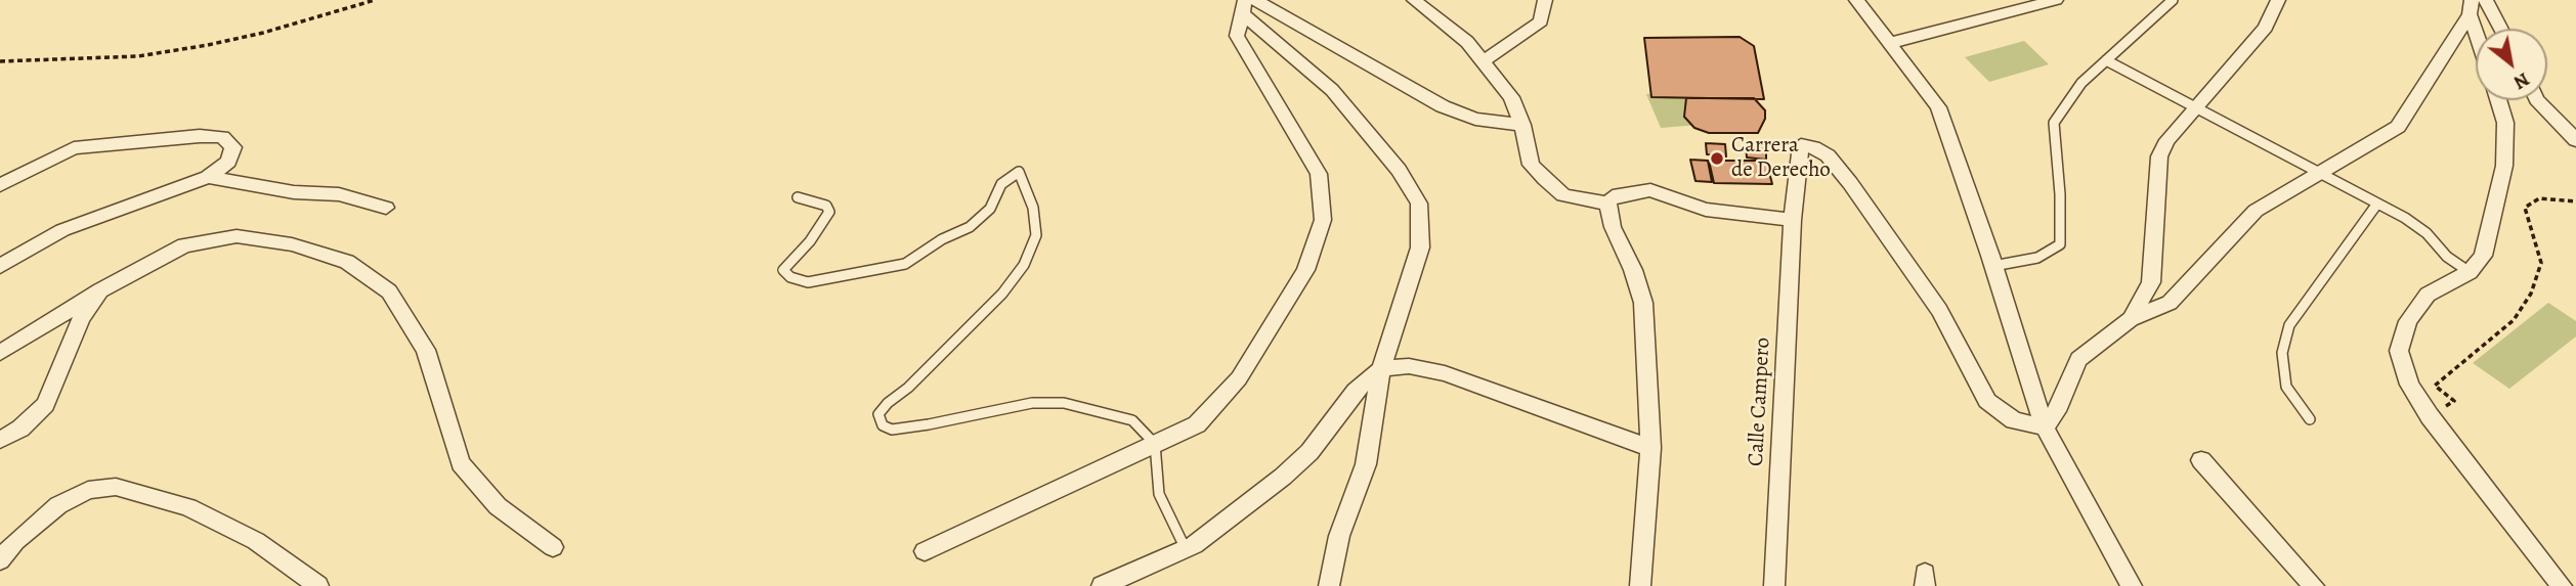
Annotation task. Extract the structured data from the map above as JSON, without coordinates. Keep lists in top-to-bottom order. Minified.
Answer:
{"streets":{"street":["Calle Campero"]},"places":["Carrera de Derecho"],"north":"bottom right"}
